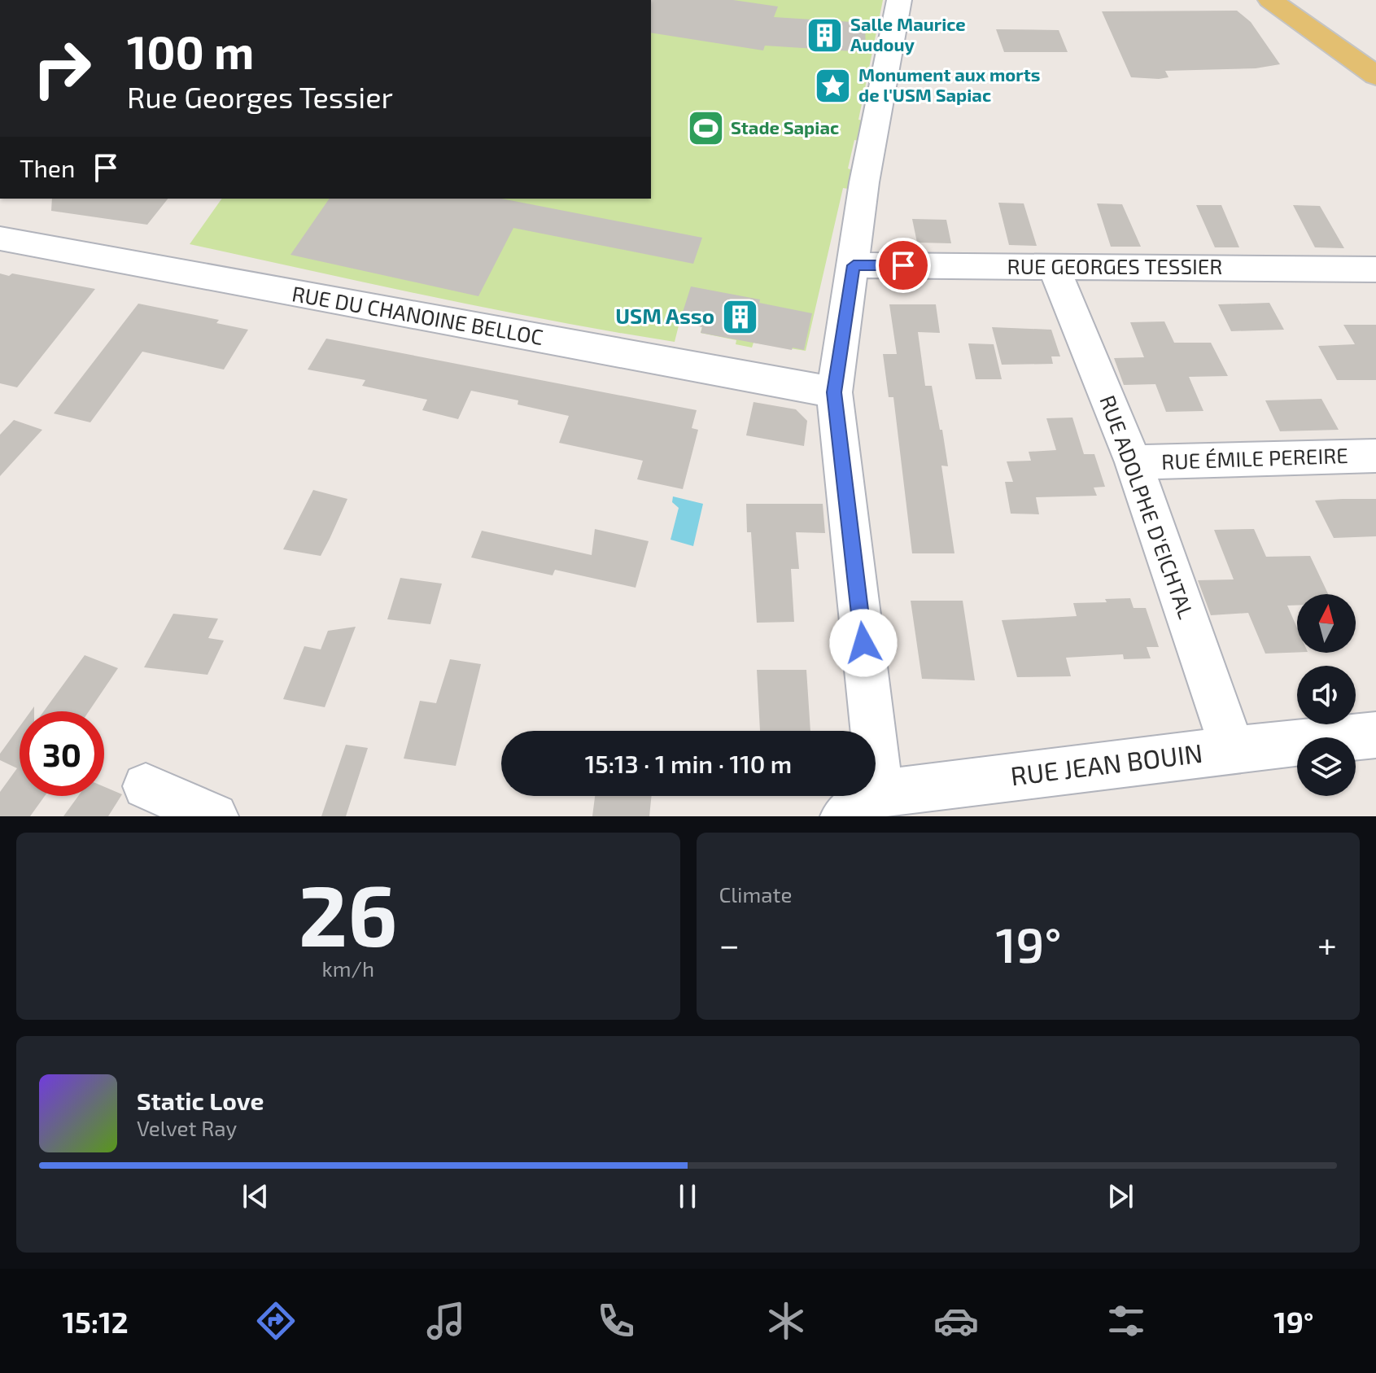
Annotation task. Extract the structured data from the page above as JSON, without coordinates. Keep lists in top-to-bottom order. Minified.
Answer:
{"streets":{"street":["RUE GEORGES TESSIER","RUE DU CHANOINE BELLOC","RUE ÉMILE PEREIRE","RUE ADOLPHE D'EICHTAL","RUE JEAN BOUIN"]},"crossings":[["RUE GEORGES TESSIER","RUE ADOLPHE D'EICHTAL"],["RUE ÉMILE PEREIRE","RUE ADOLPHE D'EICHTAL"],["RUE ADOLPHE D'EICHTAL","RUE JEAN BOUIN"]],"places":{"building":["Salle Maurice Audouy","USM Asso"],"place":["Monument aux morts de l'USM Sapiac"],"sports":["Stade Sapiac"]},"north":"top","page":{"turn":["100 m","Rue Georges Tessier"],"then":"Then","limit":"30","trip":"15:13 · 1 min · 110 m","tile":[["26","km/h"],"Climate"],"heat":["−","19°","+"],"song":["Static Love","Velvet Ray"],"tabs":["15:12","19°"]}}
